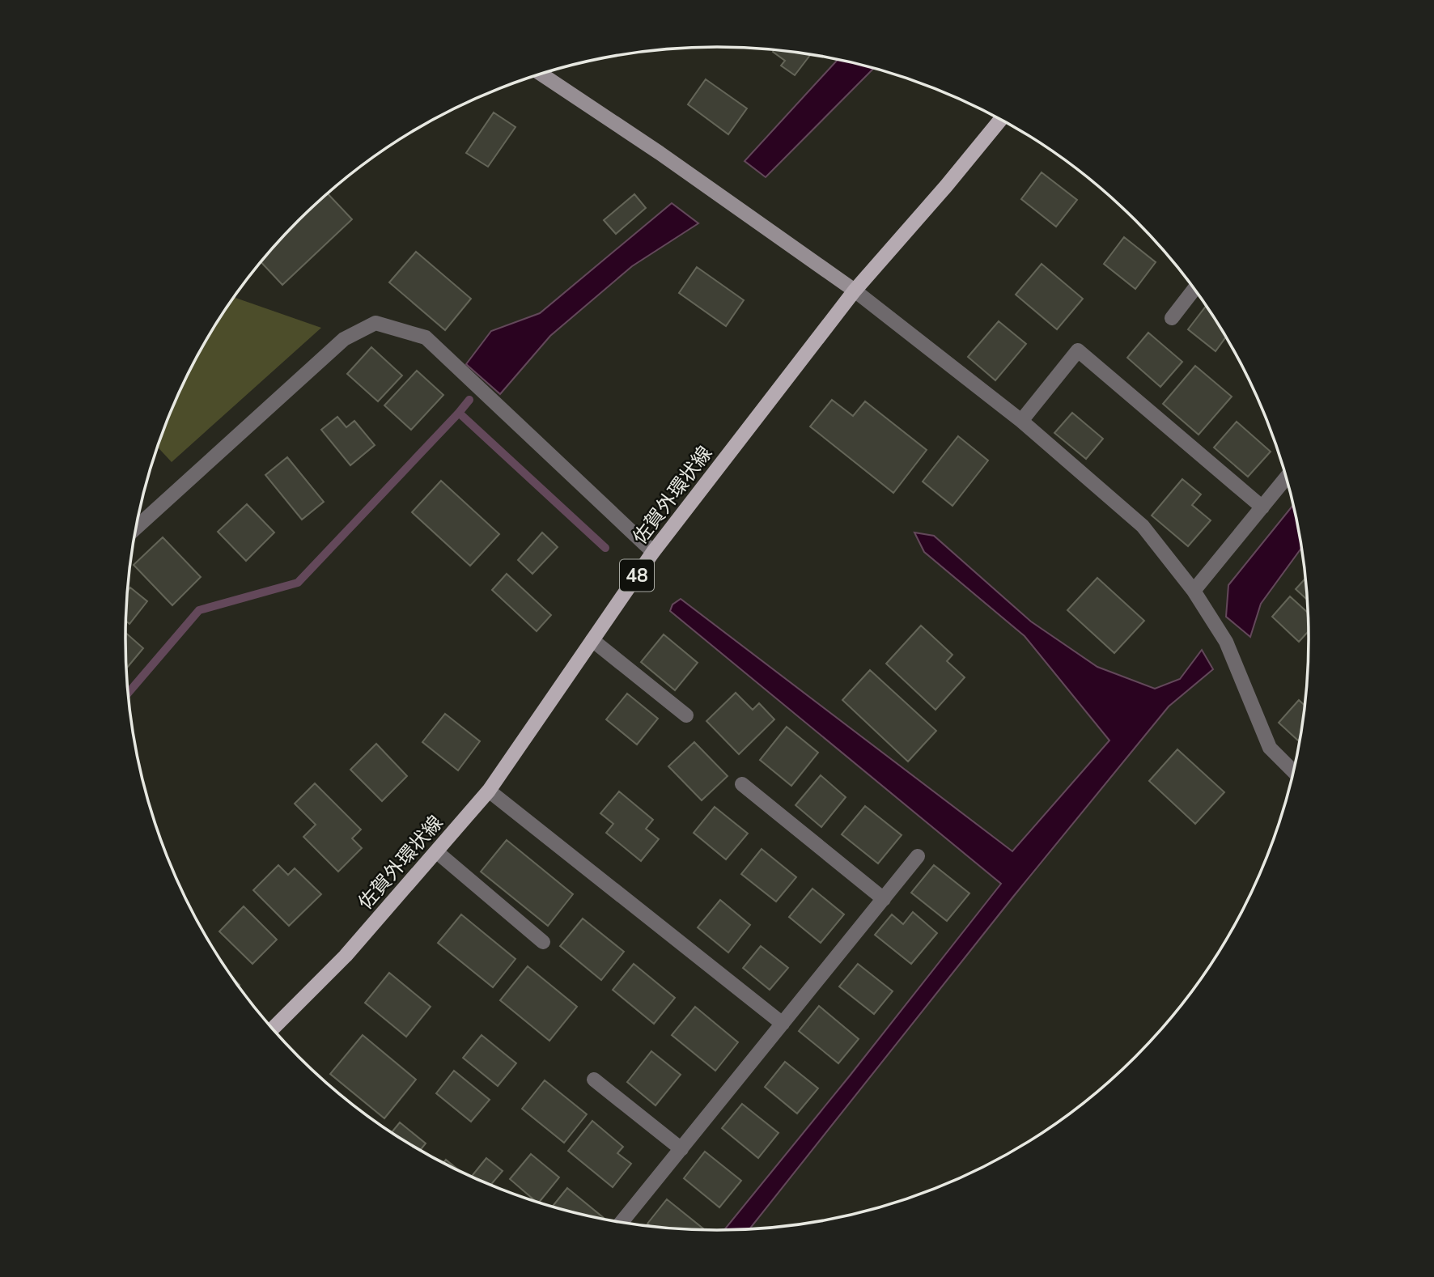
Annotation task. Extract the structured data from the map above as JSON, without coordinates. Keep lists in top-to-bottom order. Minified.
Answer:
{"streets":{"main road":["佐賀外環状線","48"]}}
